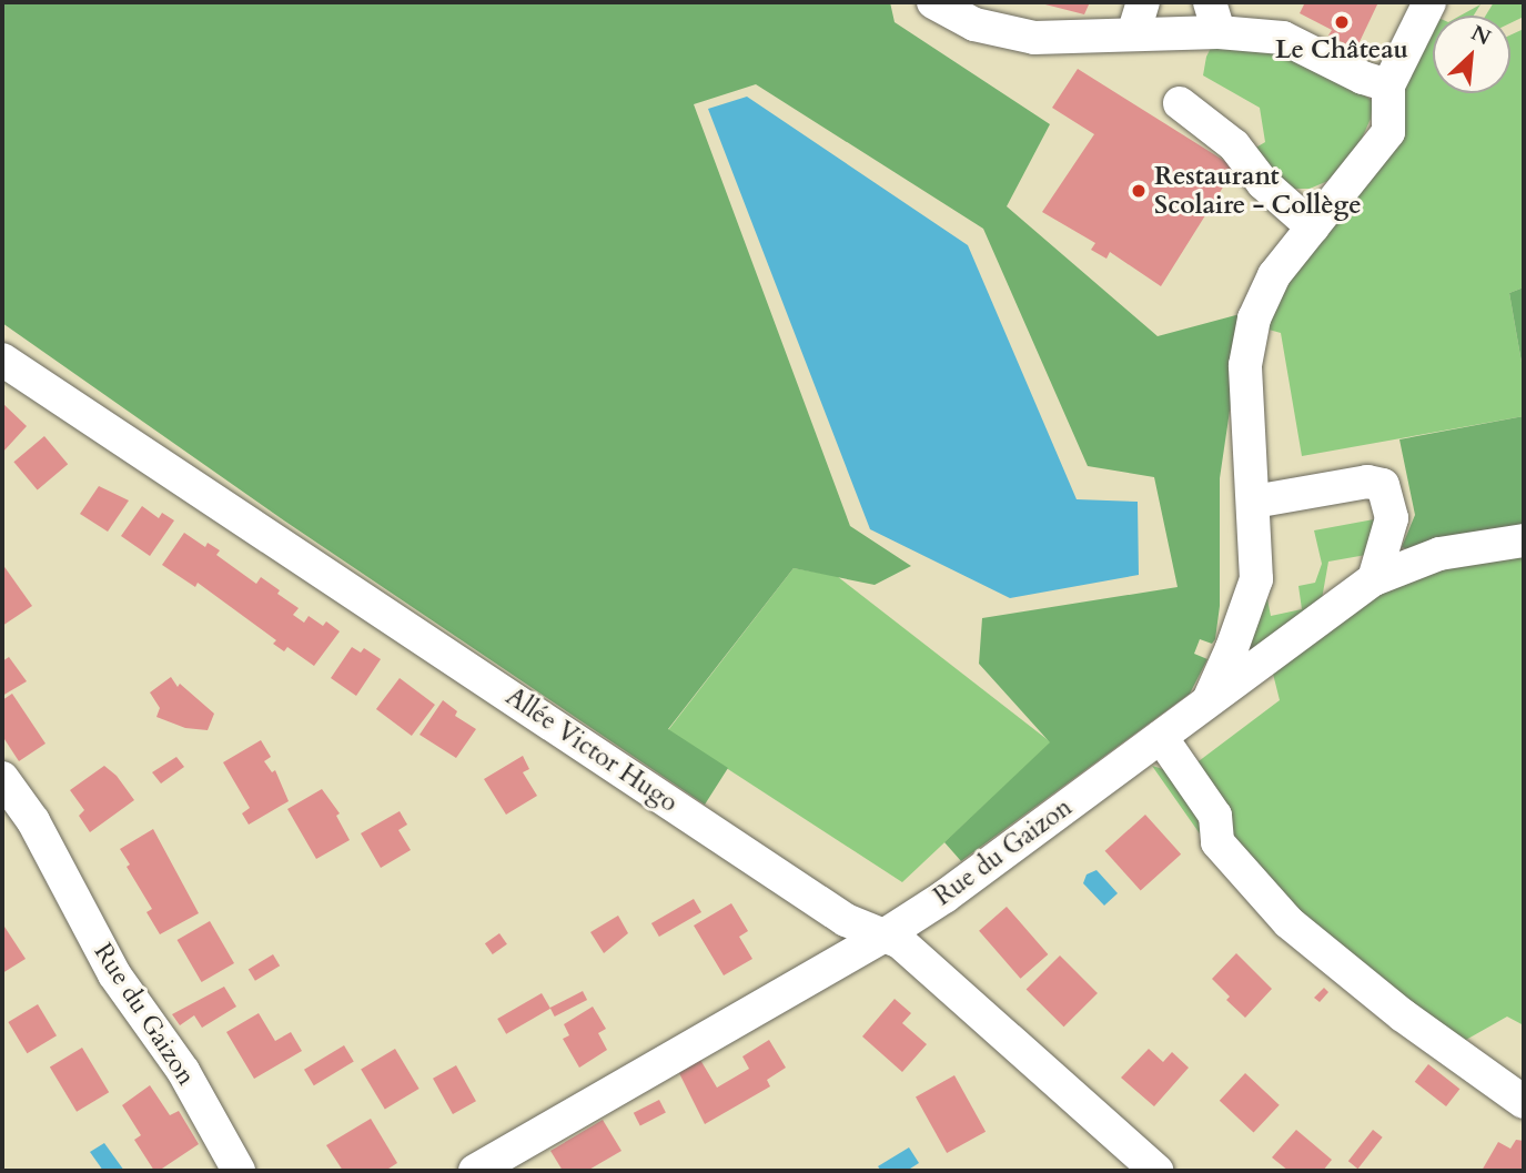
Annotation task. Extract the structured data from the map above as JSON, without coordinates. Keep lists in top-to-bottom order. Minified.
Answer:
{"streets":{"street":["Allée Victor Hugo","Rue du Gaizon"]},"crossings":[["Allée Victor Hugo","Rue du Gaizon"]],"places":["Le Château","Restaurant Scolaire - Collège"],"north":"top right"}
